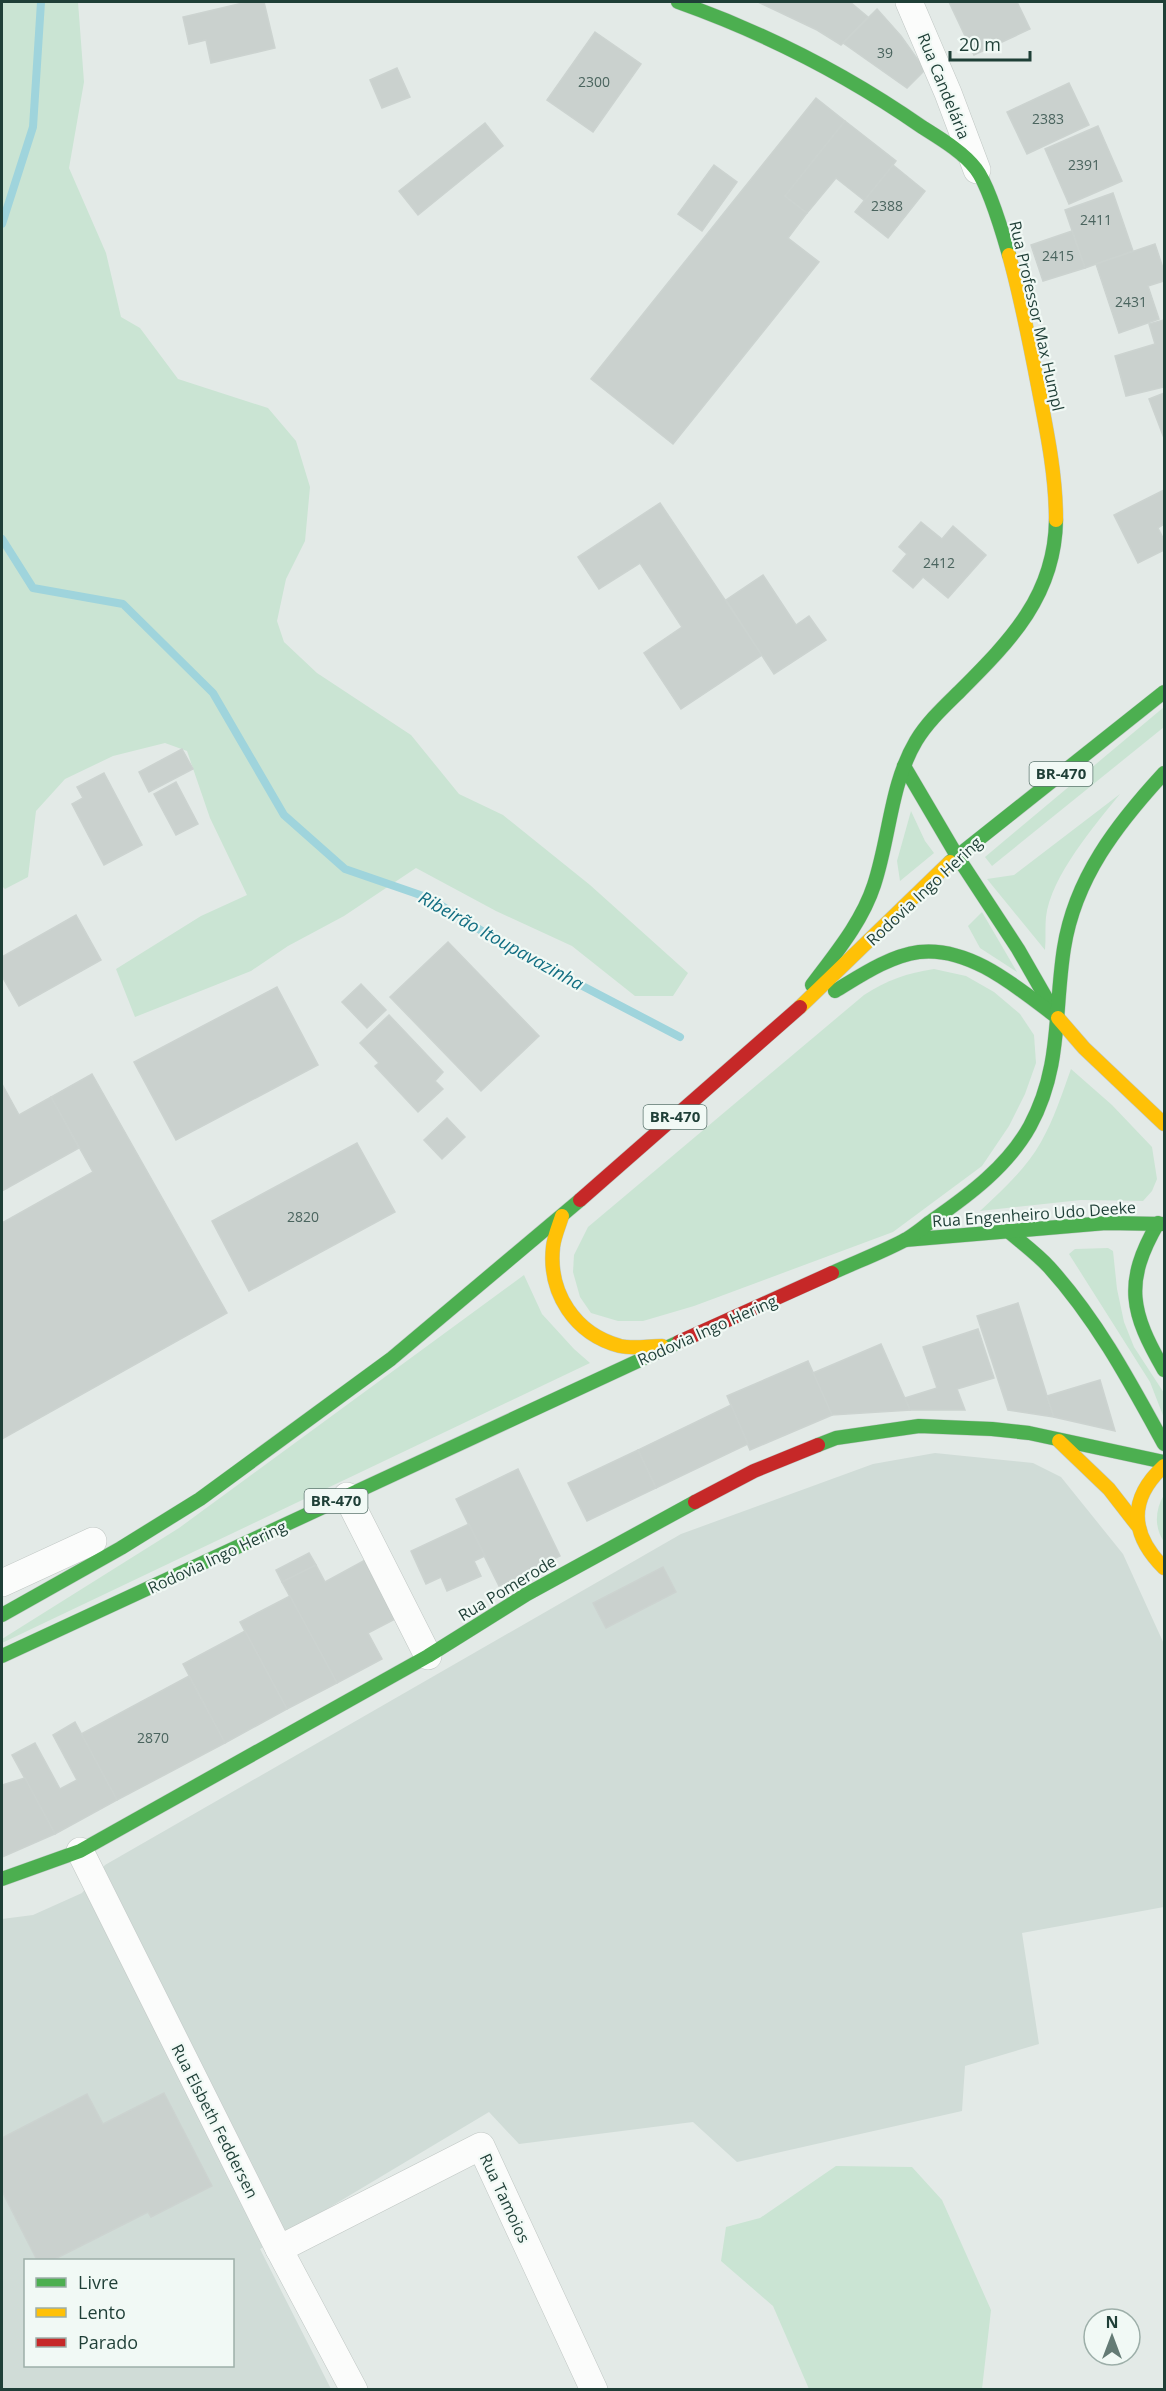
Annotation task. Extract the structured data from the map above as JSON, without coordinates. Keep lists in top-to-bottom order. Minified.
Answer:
{"streets":{"main road":["Rua Professor Max Humpl","BR-470","Rodovia Ingo Hering","Rua Engenheiro Udo Deeke","Rua Pomerode"],"street":["Rua Candelária","Rua Elsbeth Feddersen","Rua Tamoios"]},"crossings":[["Rua Candelária","Rua Professor Max Humpl"],["Rua Professor Max Humpl","Rodovia Ingo Hering"],["Rodovia Ingo Hering","Rua Engenheiro Udo Deeke"],["Rua Pomerode","Rua Elsbeth Feddersen"],["Rua Elsbeth Feddersen","Rua Tamoios"]],"water":["Ribeirão Itoupavazinha"],"house_numbers":["39","2300","2383","2391","2388","2411","2415","2431","2412","2820","2870"],"legend":["Livre","Lento","Parado"],"scale_bar":"20 m","north":"top"}
